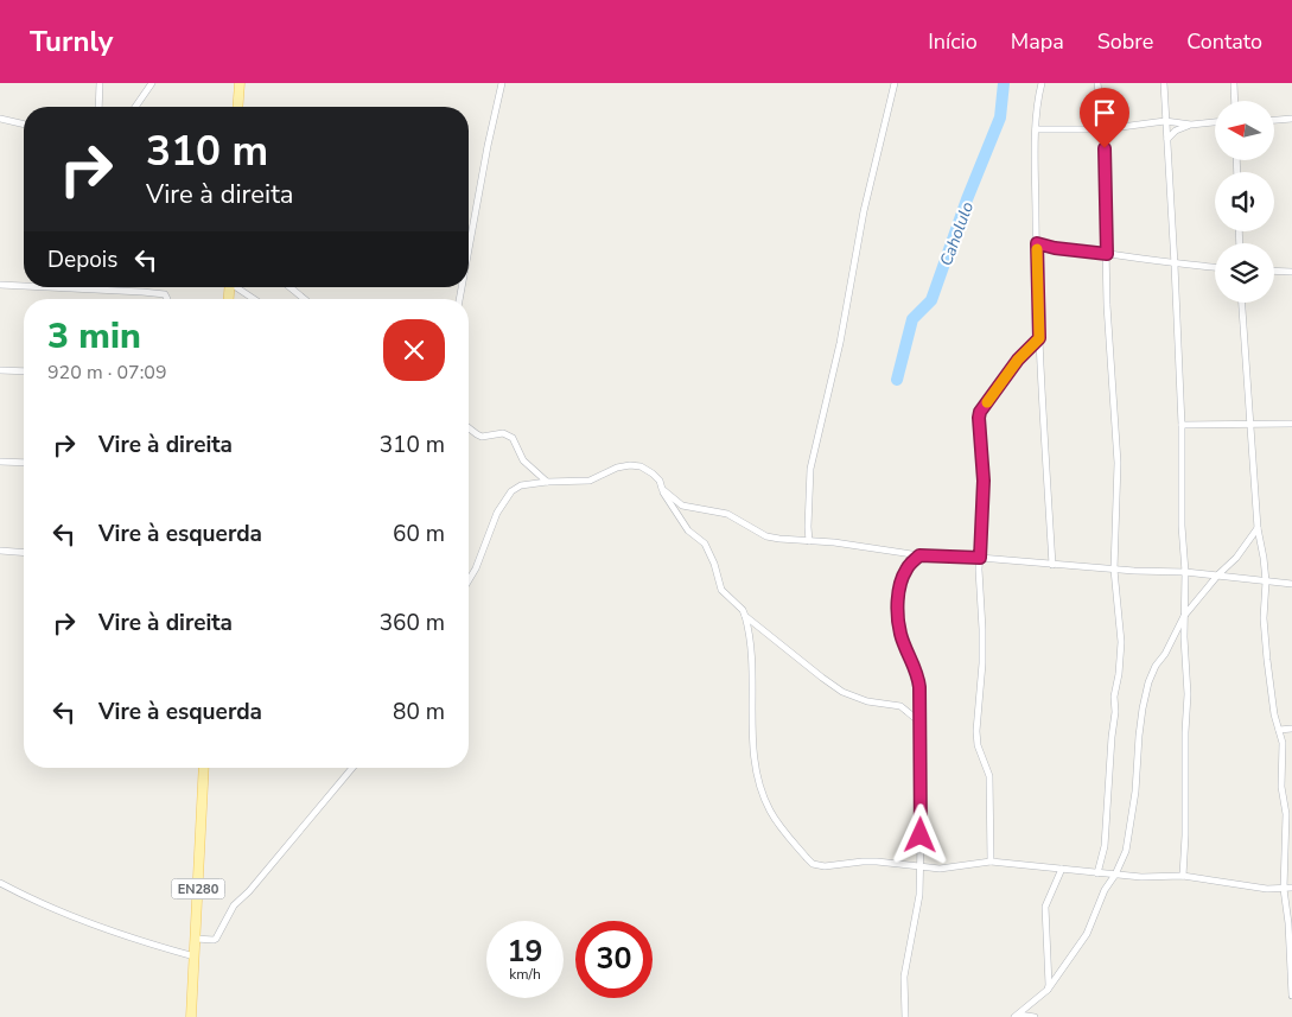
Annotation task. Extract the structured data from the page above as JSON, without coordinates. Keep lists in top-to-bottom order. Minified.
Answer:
{"streets":{"main road":["EN280"]},"water":["Caholulo"],"north":"left","page":{"header":"Turnly","nav":["Início","Mapa","Sobre","Contato"],"turn":["310 m","Vire à direita"],"then":"Depois","heading":["3 min","920 m · 07:09"],"list":[{"name":"Vire à direita","value":"310 m"},{"name":"Vire à esquerda","value":"60 m"},{"name":"Vire à direita","value":"360 m"},{"name":"Vire à esquerda","value":"80 m"}],"speed":"19 km/h","limit":"30"}}
